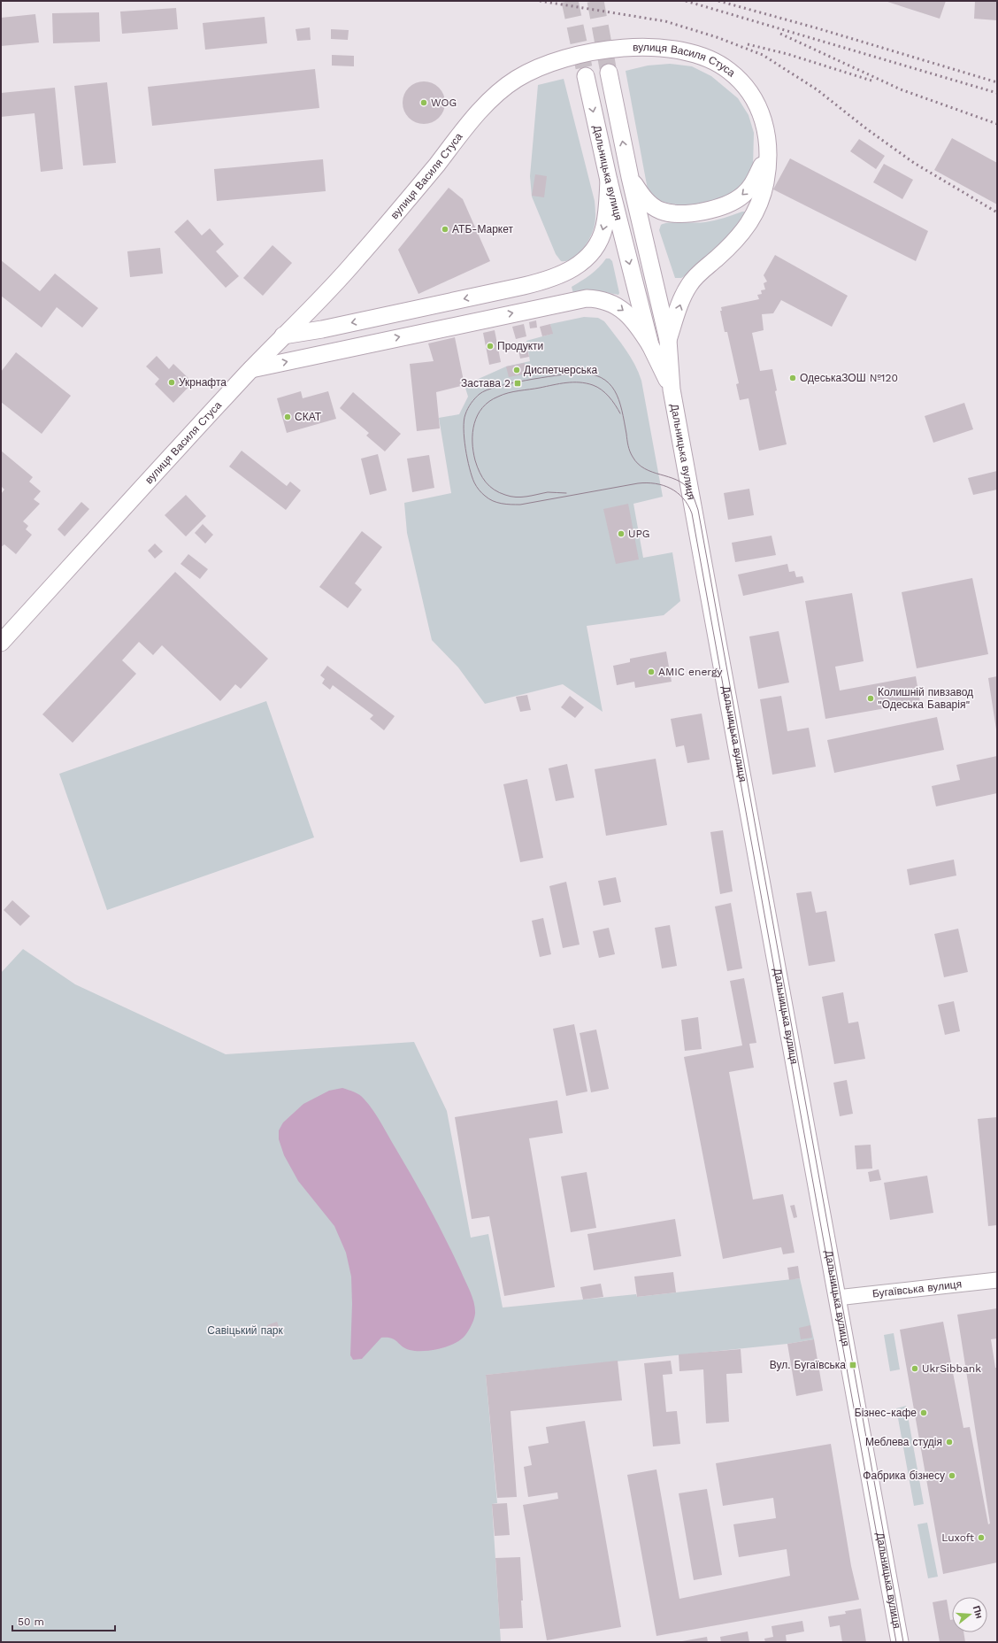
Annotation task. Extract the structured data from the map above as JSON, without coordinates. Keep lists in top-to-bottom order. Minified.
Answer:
{"streets":{"main road":["вулиця Василя Стуса","Дальницька вулиця","Бугаївська вулиця"]},"crossings":[["вулиця Василя Стуса","Дальницька вулиця"],["Дальницька вулиця","Бугаївська вулиця"]],"parks":["Савіцький парк"],"places":{"other":["WOG","АТБ-Маркет","Продукти","Диспетчерська","ОдеськаЗОШ №120","Укрнафта","СКАТ","UPG","AMIC energy","Колишній пивзавод \"Одеська Баварія\"","UkrSibbank","Бізнес-кафе","Меблева студія","Фабрика бізнесу","Luxoft"],"transit":["Застава 2","Вул. Бугаївська"]},"scale_bar":"50 m","north":"right"}
